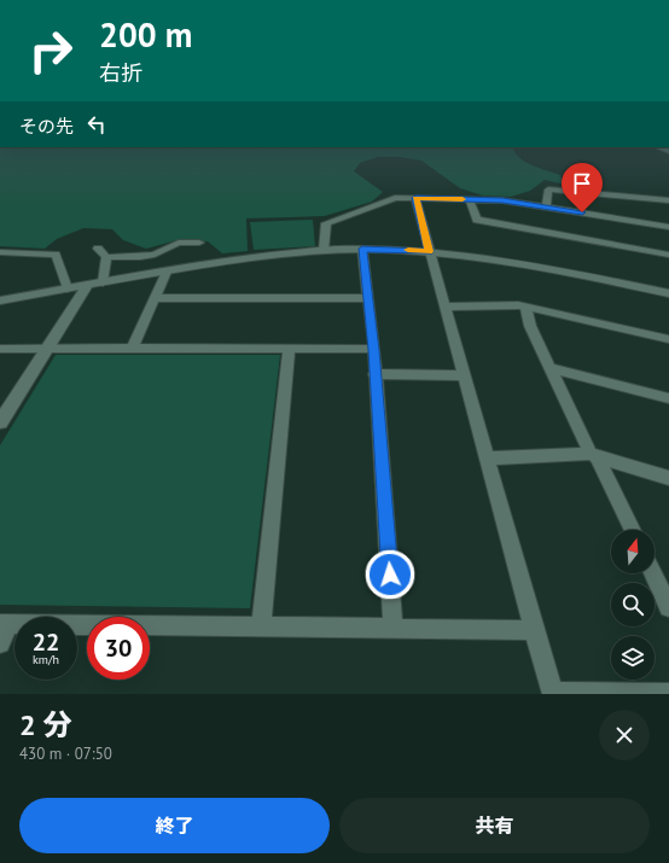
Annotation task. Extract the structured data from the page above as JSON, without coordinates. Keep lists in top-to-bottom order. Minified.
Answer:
{"north":"top","page":{"turn":["200 m","右折"],"then":"その先","speed":"22 km/h","limit":"30","heading":["2 分","430 m · 07:50"],"buttons":["終了","共有"]}}
